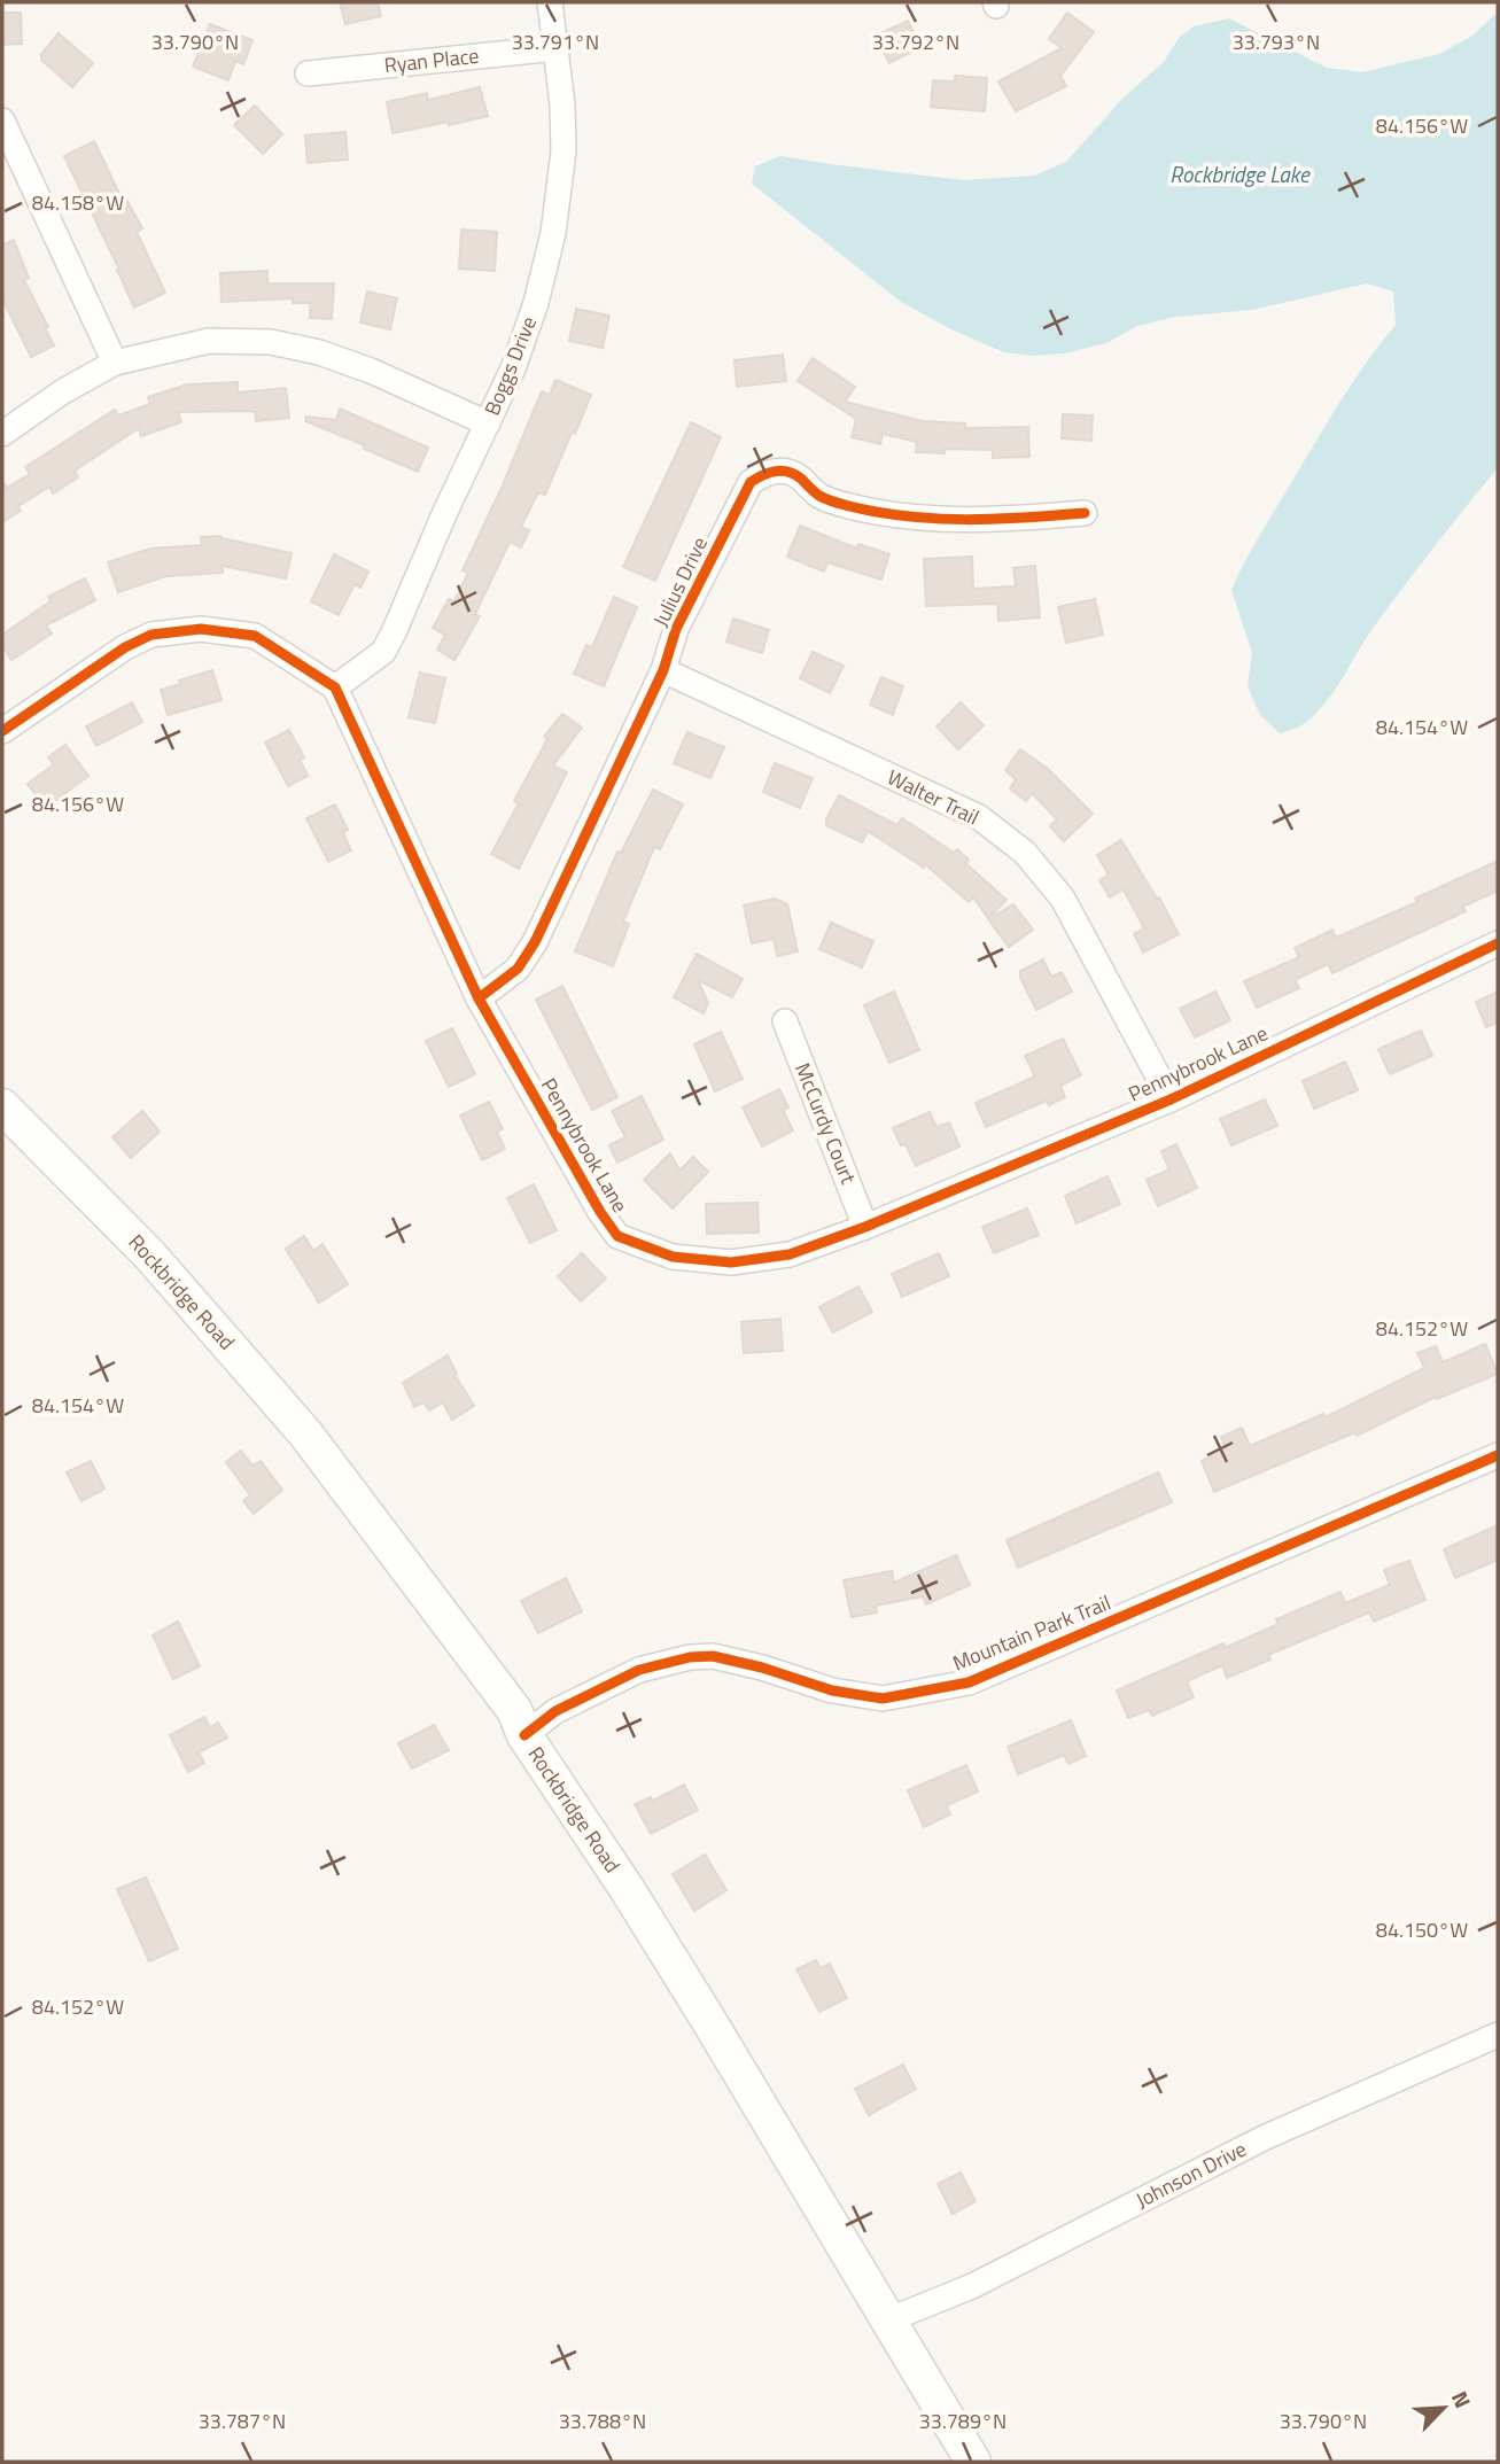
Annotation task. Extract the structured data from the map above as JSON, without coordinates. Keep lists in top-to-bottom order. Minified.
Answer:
{"streets":{"main road":["Rockbridge Road"],"street":["Ryan Place","Boggs Drive","Julius Drive","Walter Trail","Pennybrook Lane","McCurdy Court","Mountain Park Trail","Johnson Drive"]},"crossings":[["Ryan Place","Boggs Drive"],["Boggs Drive","Pennybrook Lane"],["Julius Drive","Walter Trail"],["Julius Drive","Pennybrook Lane"],["Walter Trail","Pennybrook Lane"],["Pennybrook Lane","McCurdy Court"],["Rockbridge Road","Mountain Park Trail"],["Rockbridge Road","Johnson Drive"]],"water":["Rockbridge Lake"],"north":"top right","coordinates":["33.790°N","33.791°N","33.792°N","33.793°N","84.156°W","84.158°W","84.154°W","84.152°W","84.150°W","33.787°N","33.788°N","33.789°N"]}
